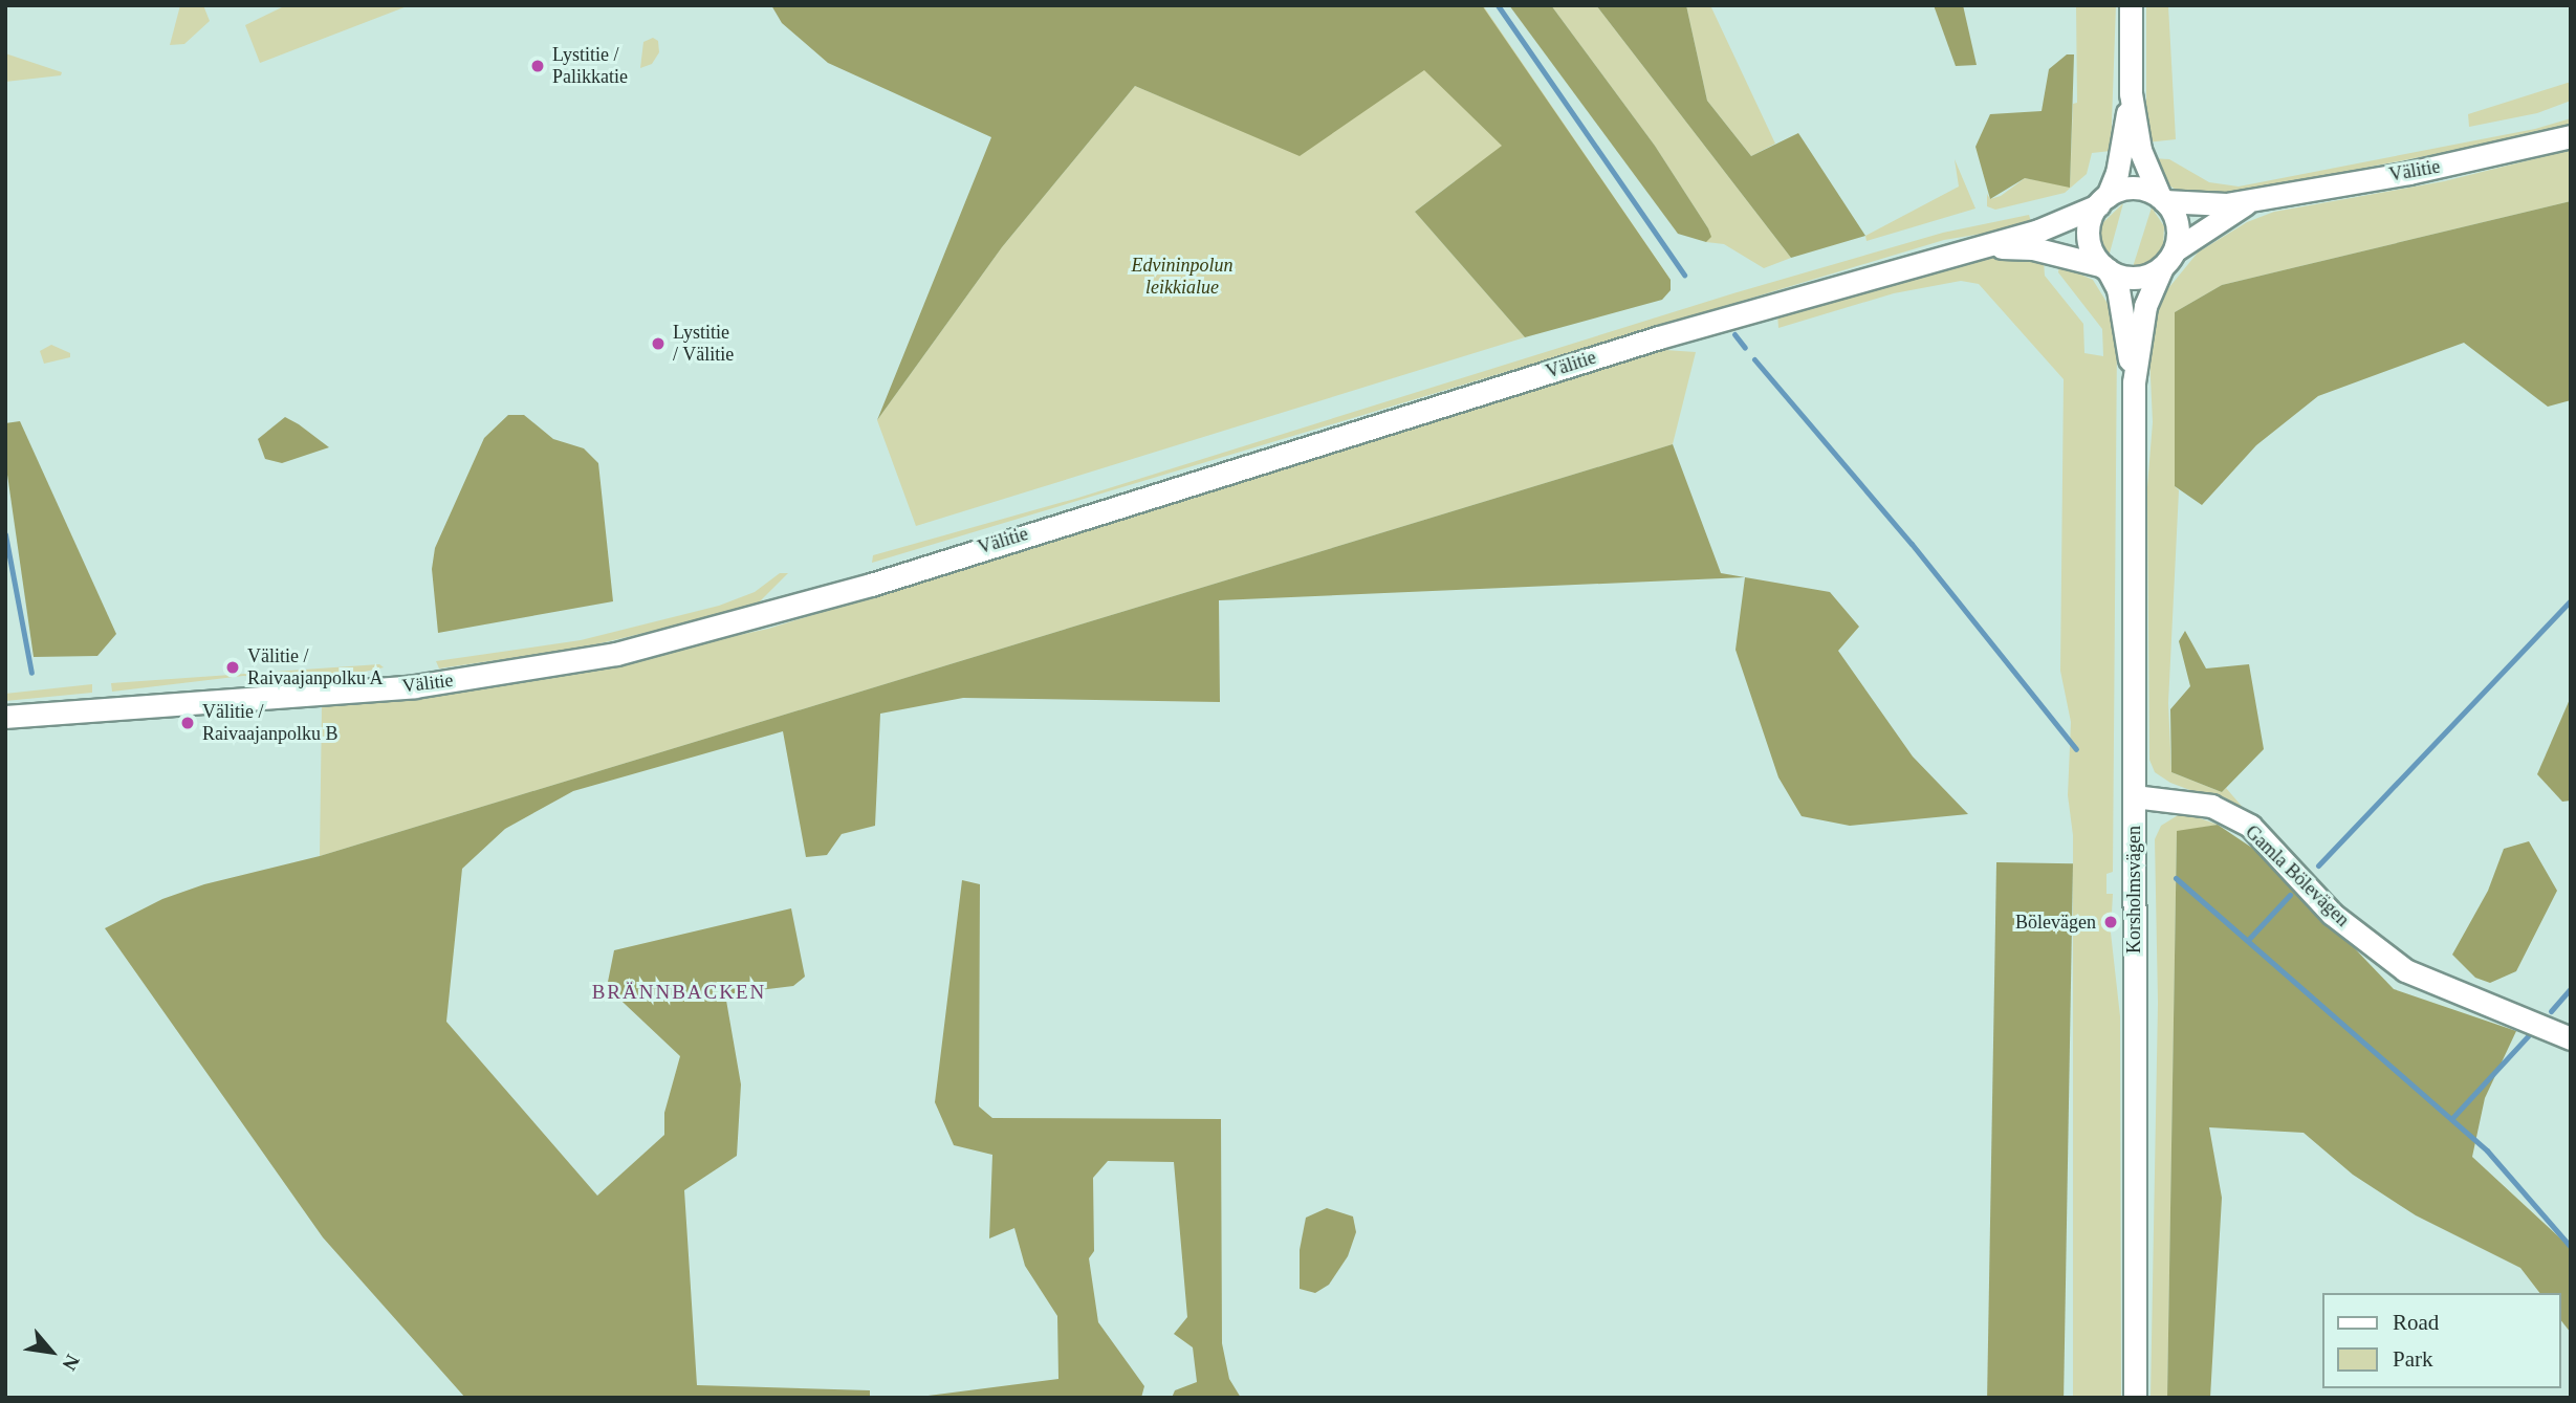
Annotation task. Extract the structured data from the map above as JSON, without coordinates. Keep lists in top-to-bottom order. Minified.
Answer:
{"streets":{"main road":["Välitie","Gamla Bölevägen","Korsholmsvägen"]},"crossings":[["Välitie","Korsholmsvägen"],["Gamla Bölevägen","Korsholmsvägen"]],"districts":["BRÄNNBACKEN"],"parks":["Edvininpolun leikkialue"],"places":["Lystitie / Palikkatie","Lystitie / Välitie","Välitie / Raivaajanpolku A","Välitie / Raivaajanpolku B","Bölevägen"],"legend":["Road","Park"],"north":"bottom right"}
